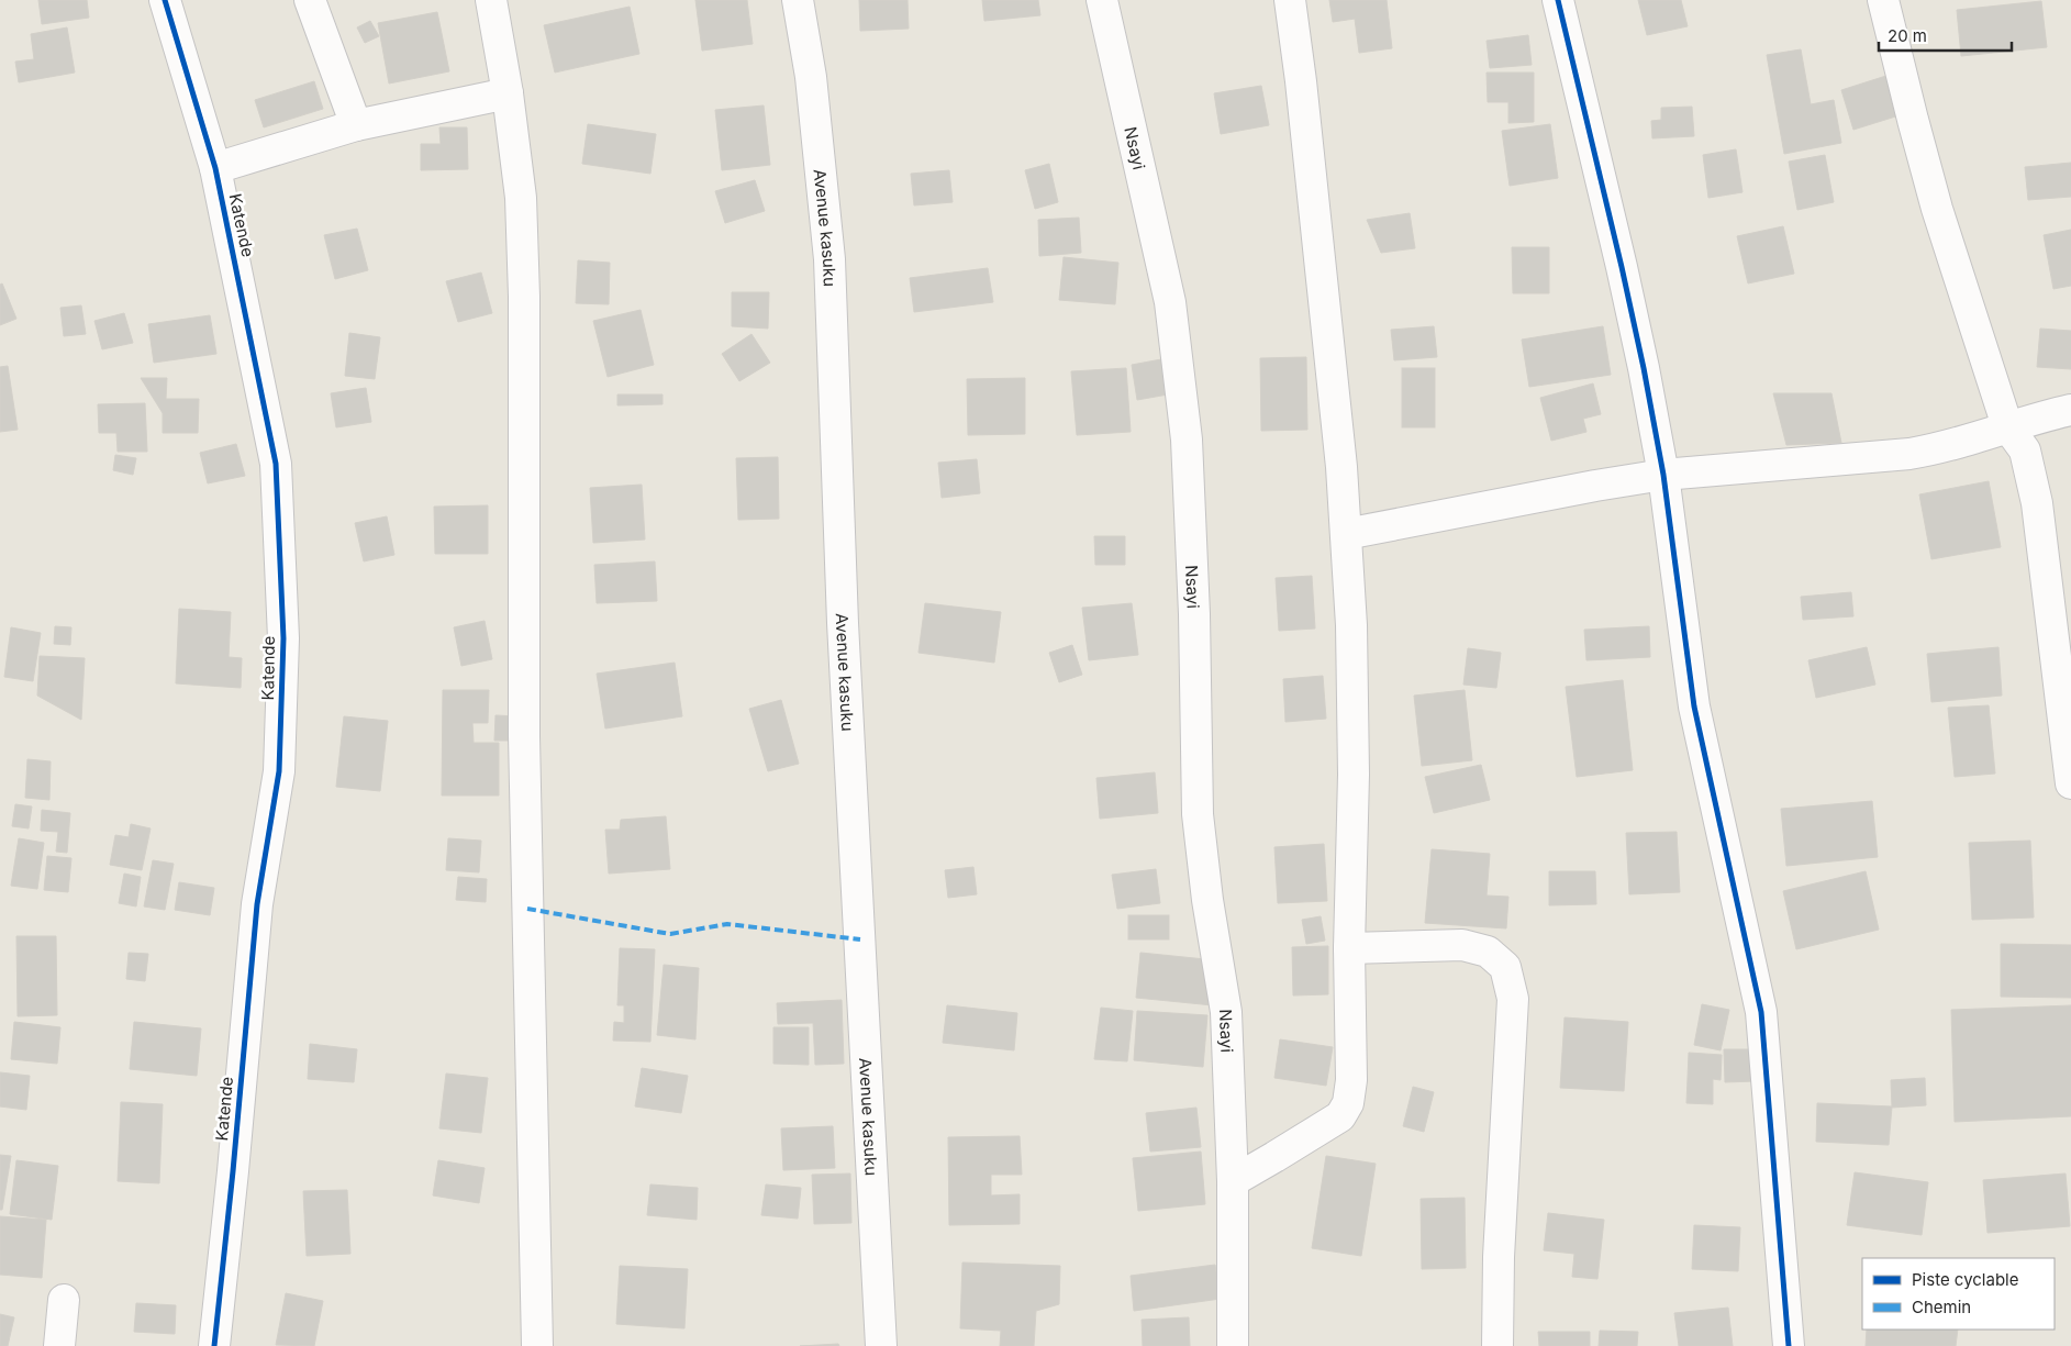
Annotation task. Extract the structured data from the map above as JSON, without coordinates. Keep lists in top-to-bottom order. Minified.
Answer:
{"streets":{"street":["Nsayi","Katende","Avenue kasuku"]},"legend":["Piste cyclable","Chemin"],"scale_bar":"20 m"}
